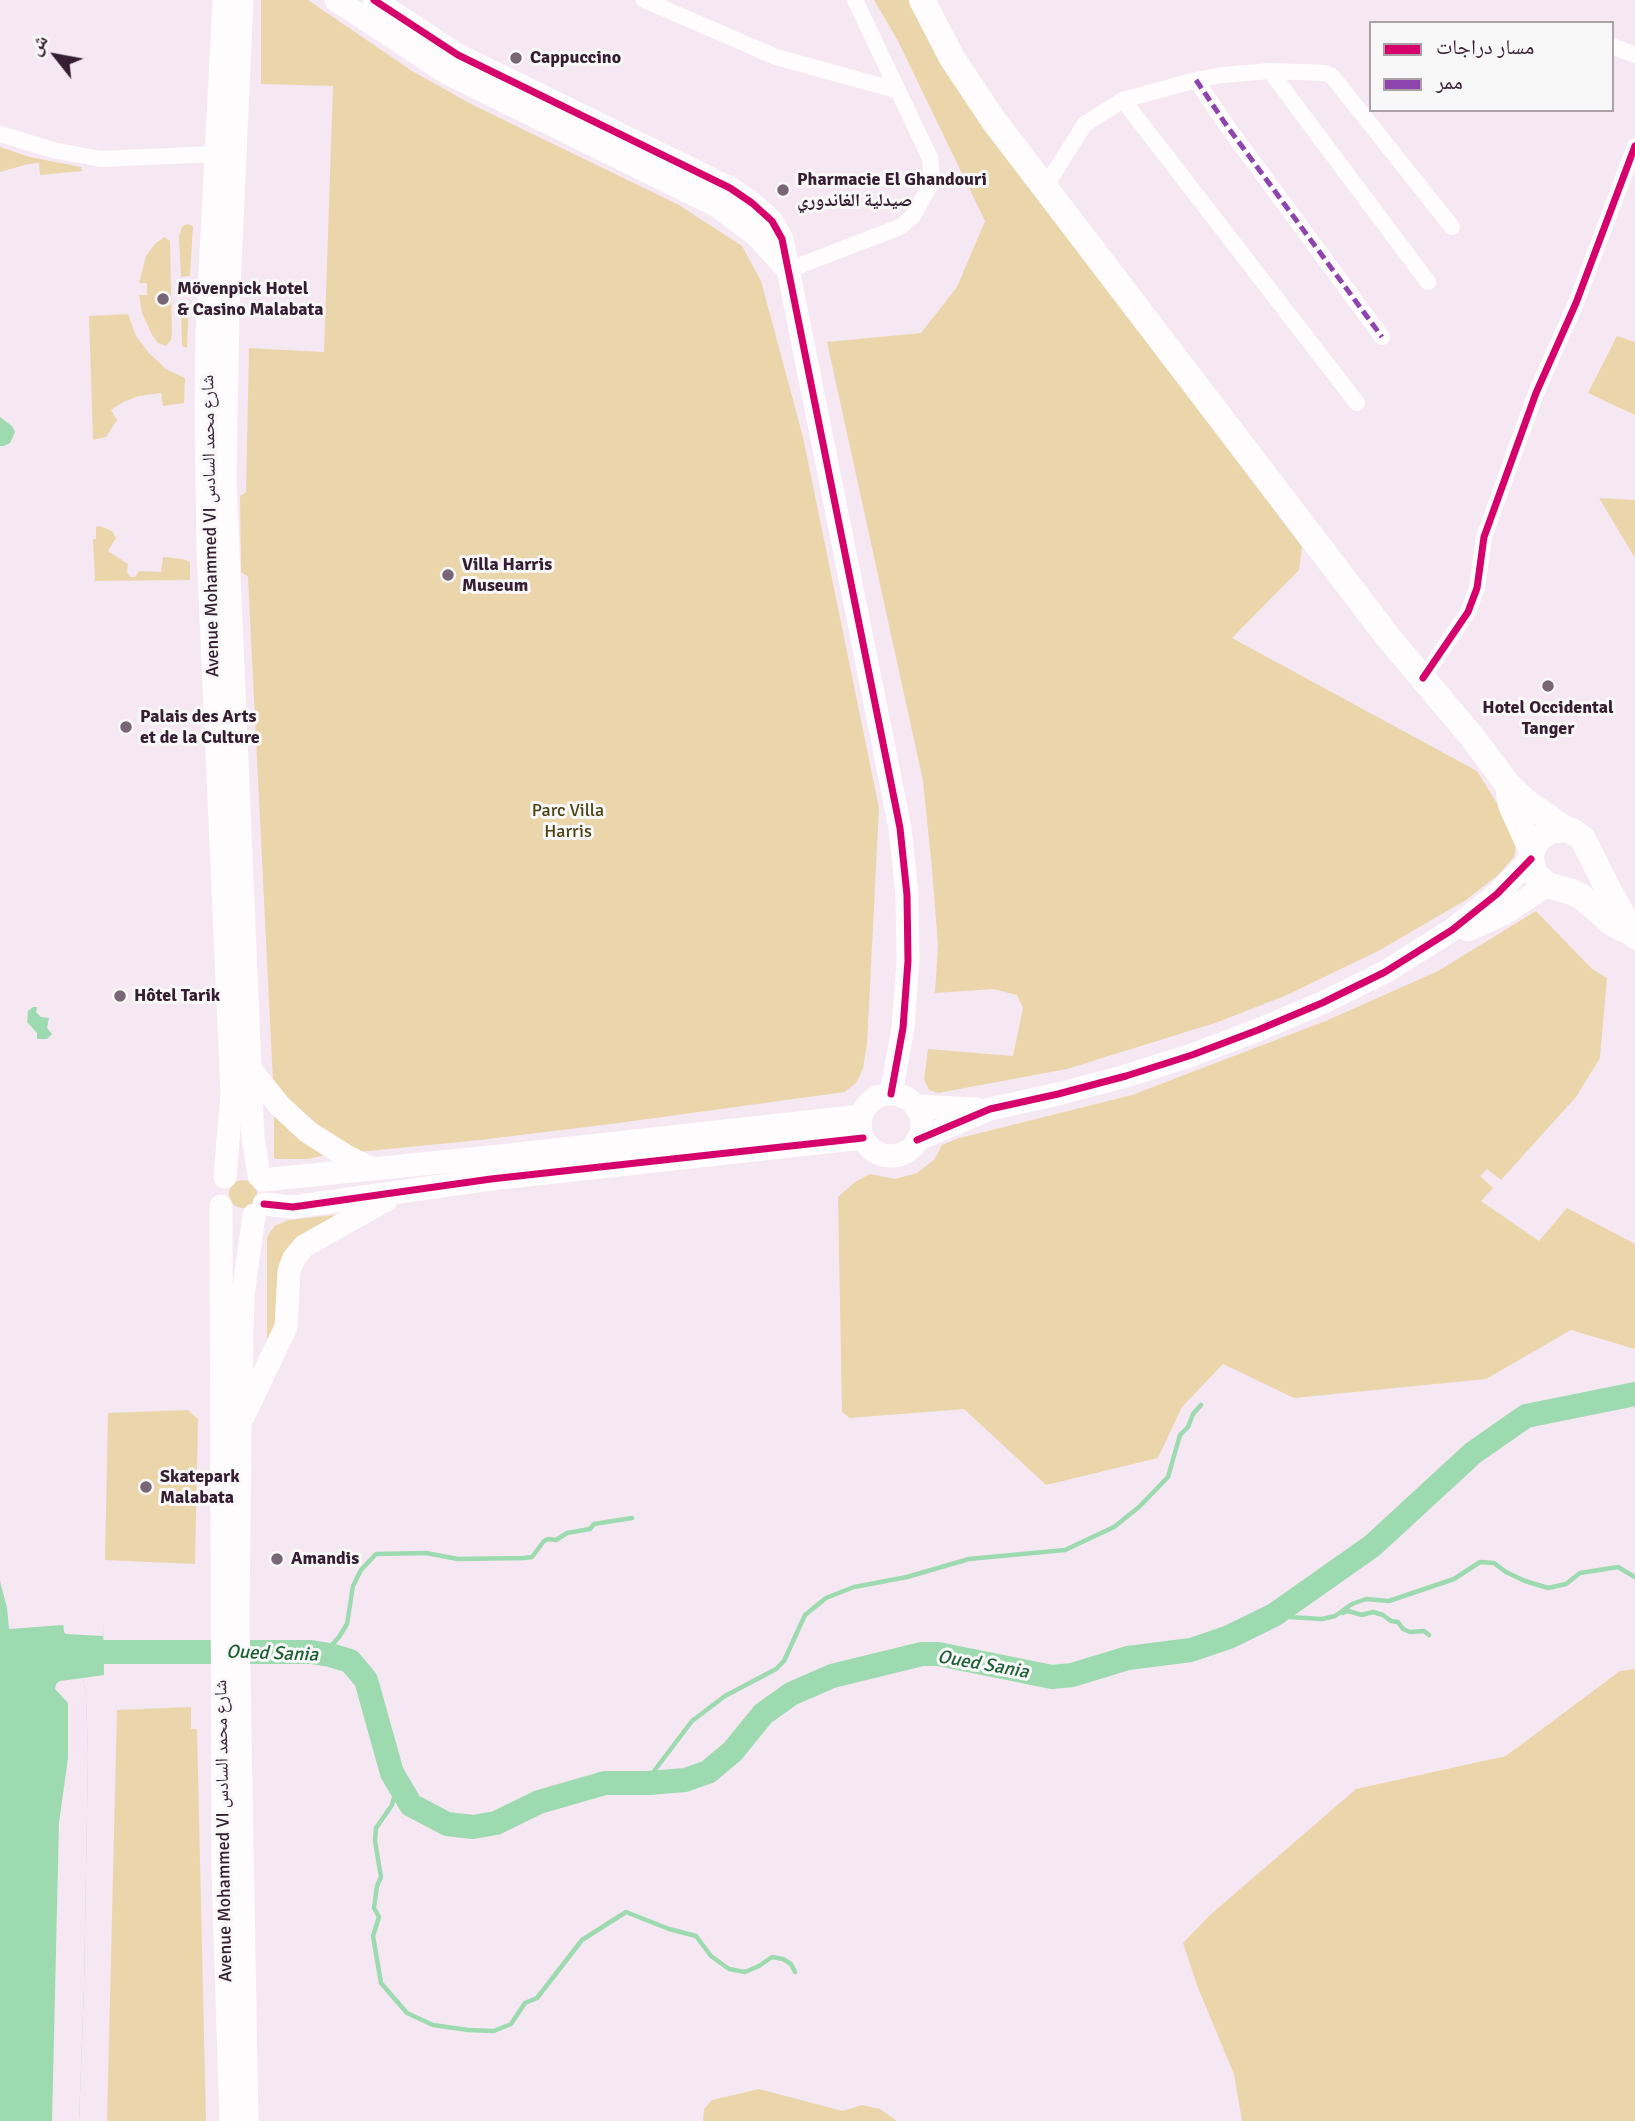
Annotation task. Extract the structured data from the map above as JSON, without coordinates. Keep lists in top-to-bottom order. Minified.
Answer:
{"streets":{"main road":["Avenue Mohammed VI شارع محمد السادس"]},"water":["Oued Sania"],"parks":["Parc Villa Harris"],"places":["Cappuccino","Pharmacie El Ghandouri صيدلية الغاندوري","Mövenpick Hotel & Casino Malabata","Villa Harris Museum","Hotel Occidental Tanger","Palais des Arts et de la Culture","Hôtel Tarik","Skatepark Malabata","Amandis"],"legend":["مسار دراجات","ممر"],"north":"top left"}
